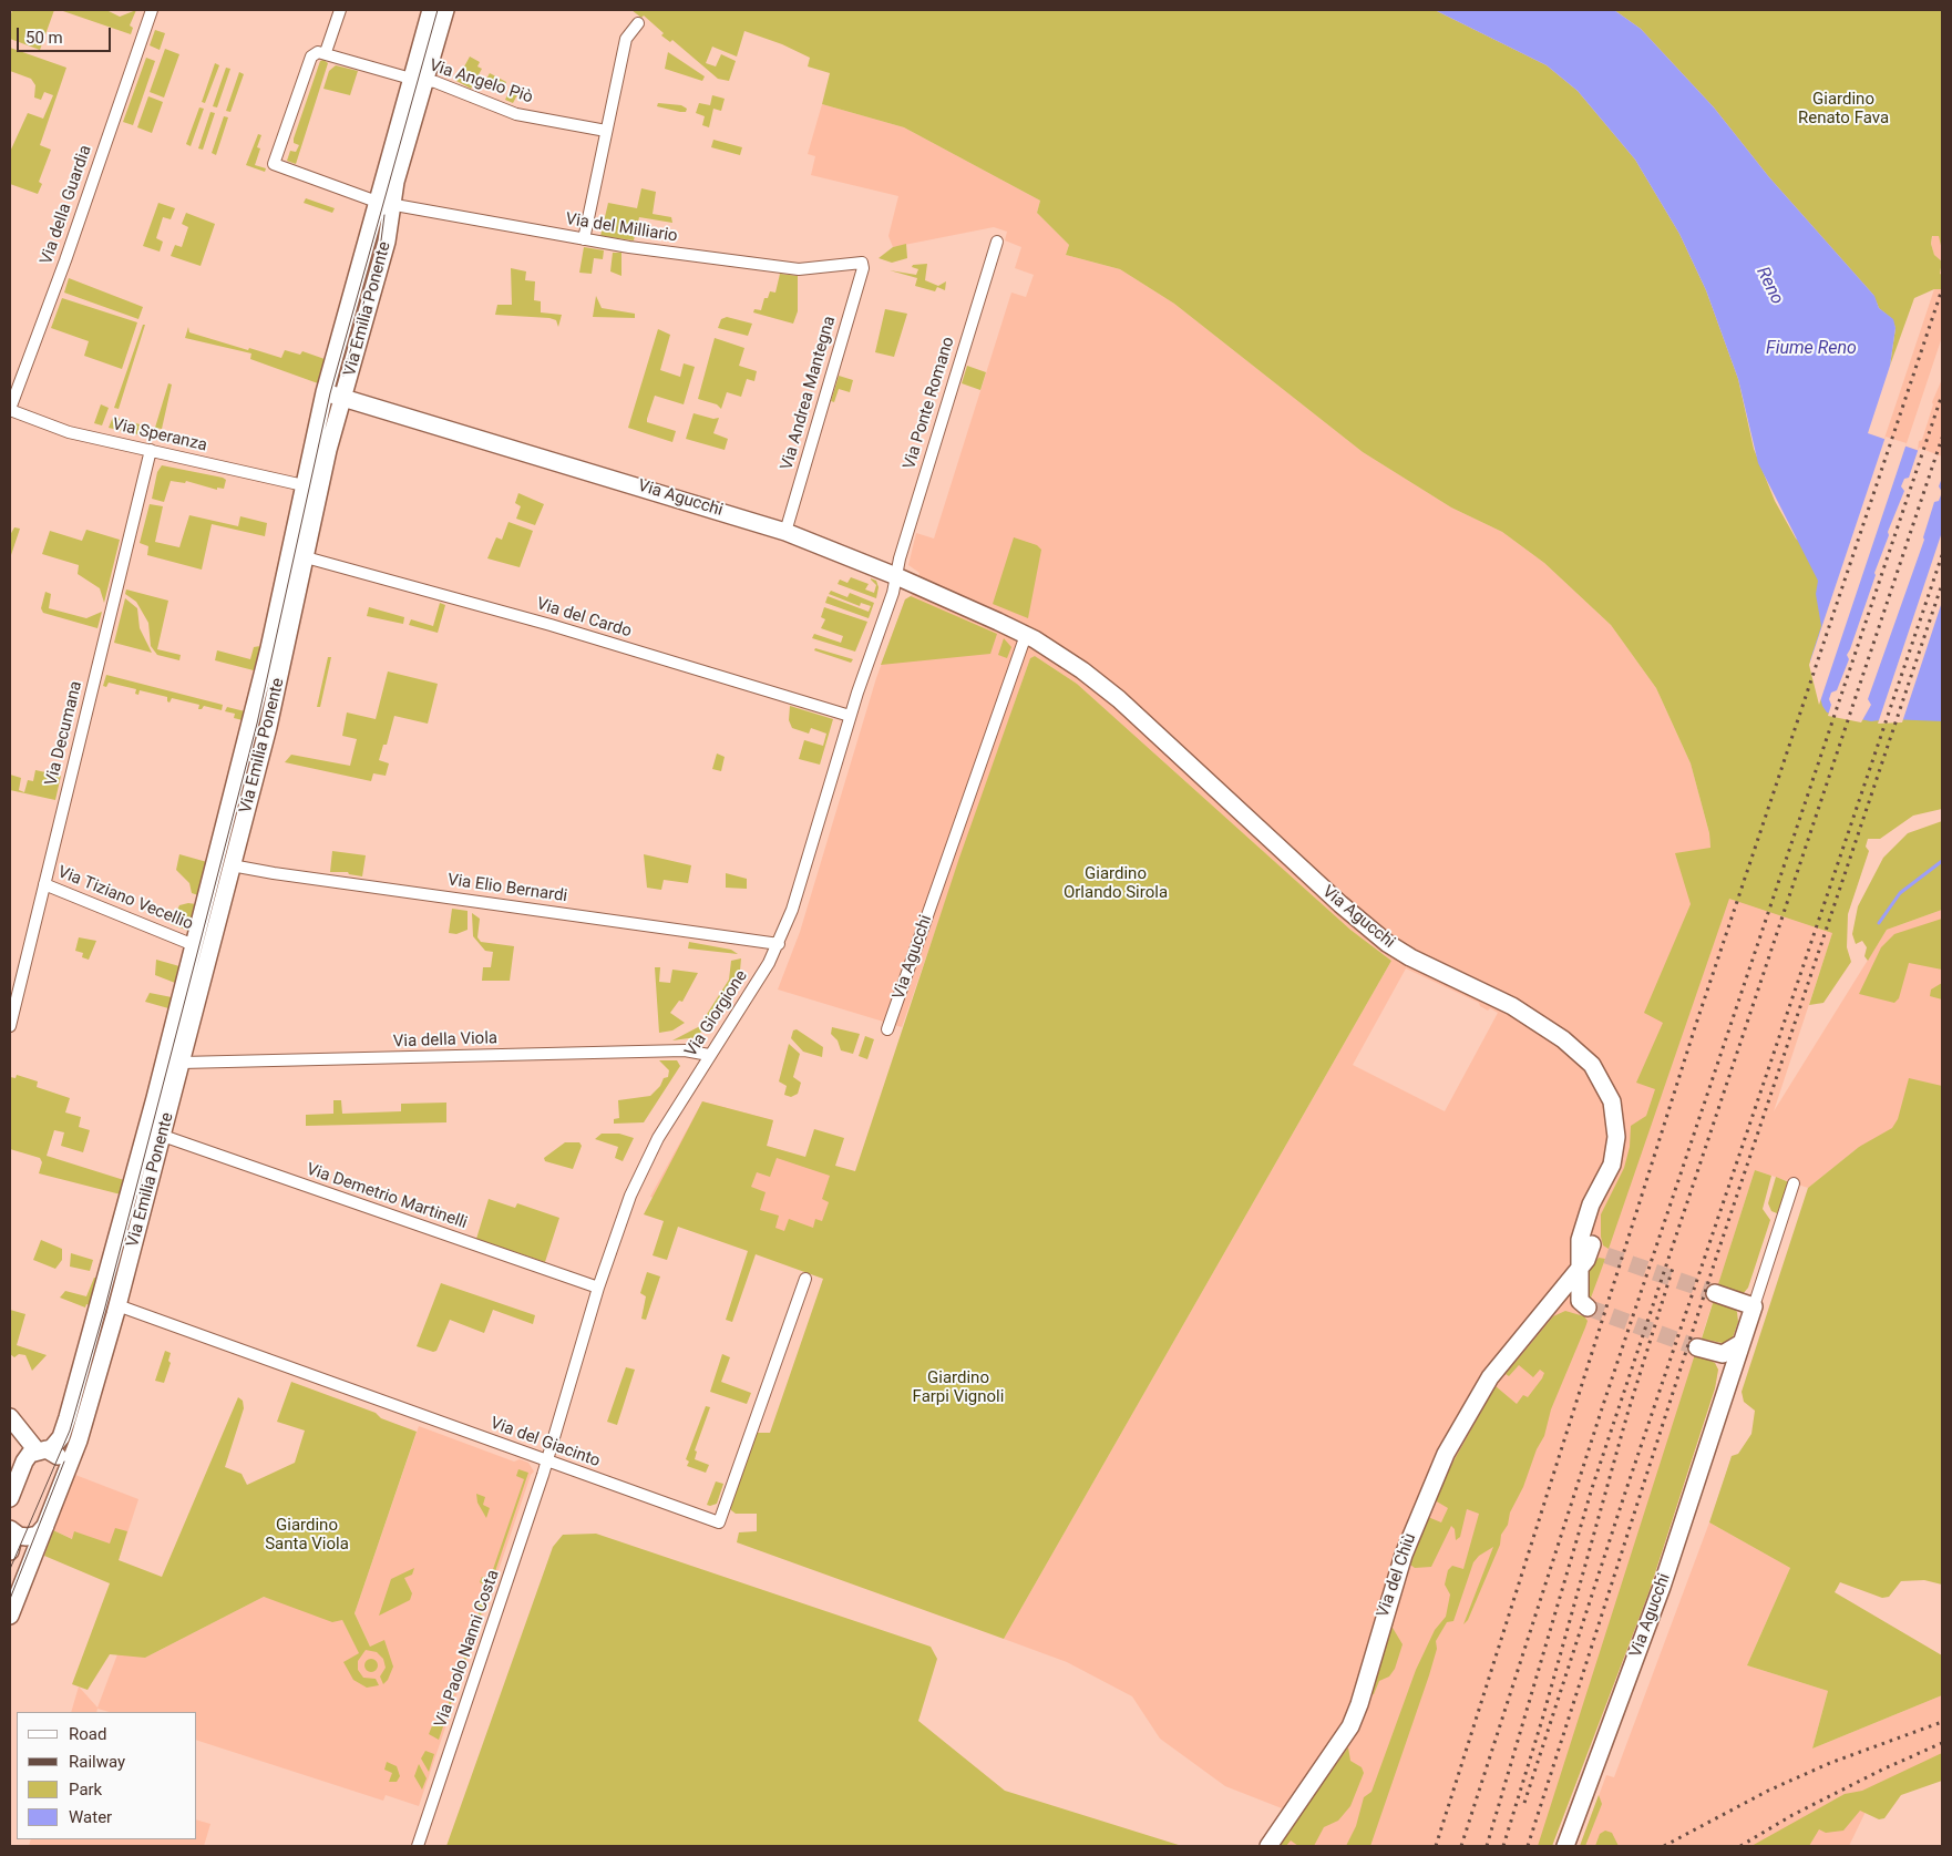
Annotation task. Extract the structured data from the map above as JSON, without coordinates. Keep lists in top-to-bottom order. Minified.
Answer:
{"streets":{"street":["Via Angelo Piò","Via della Guardia","Via del Milliario","Via Emilia Ponente","Via Andrea Mantegna","Via Ponte Romano","Via Speranza","Via Agucchi","Via del Cardo","Via Decumana","Via Elio Bernardi","Via Tiziano Vecellio","Via Giorgione","Via della Viola","Via Demetrio Martinelli","Via del Giacinto","Via del Chiù","Via Paolo Nanni Costa"]},"crossings":[["Via Angelo Piò","Via Emilia Ponente"],["Via della Guardia","Via Speranza"],["Via del Milliario","Via Emilia Ponente"],["Via del Milliario","Via Andrea Mantegna"],["Via Emilia Ponente","Via Speranza"],["Via Emilia Ponente","Via Agucchi"],["Via Emilia Ponente","Via del Cardo"],["Via Emilia Ponente","Via Elio Bernardi"],["Via Emilia Ponente","Via Tiziano Vecellio"],["Via Emilia Ponente","Via della Viola"],["Via Emilia Ponente","Via Demetrio Martinelli"],["Via Emilia Ponente","Via del Giacinto"],["Via Andrea Mantegna","Via Agucchi"],["Via Ponte Romano","Via Agucchi"],["Via Ponte Romano","Via Giorgione"],["Via Speranza","Via Decumana"],["Via Agucchi","Via Giorgione"],["Via Agucchi","Via del Chiù"],["Via del Cardo","Via Giorgione"],["Via Decumana","Via Tiziano Vecellio"],["Via Elio Bernardi","Via Giorgione"],["Via Giorgione","Via della Viola"],["Via Giorgione","Via Demetrio Martinelli"],["Via Giorgione","Via del Giacinto"],["Via Giorgione","Via Paolo Nanni Costa"],["Via del Giacinto","Via Paolo Nanni Costa"]],"water":["Reno","Fiume Reno"],"parks":["Giardino Renato Fava","Giardino Orlando Sirola","Giardino Farpi Vignoli","Giardino Santa Viola"],"legend":["Road","Railway","Park","Water"],"scale_bar":"50 m"}
